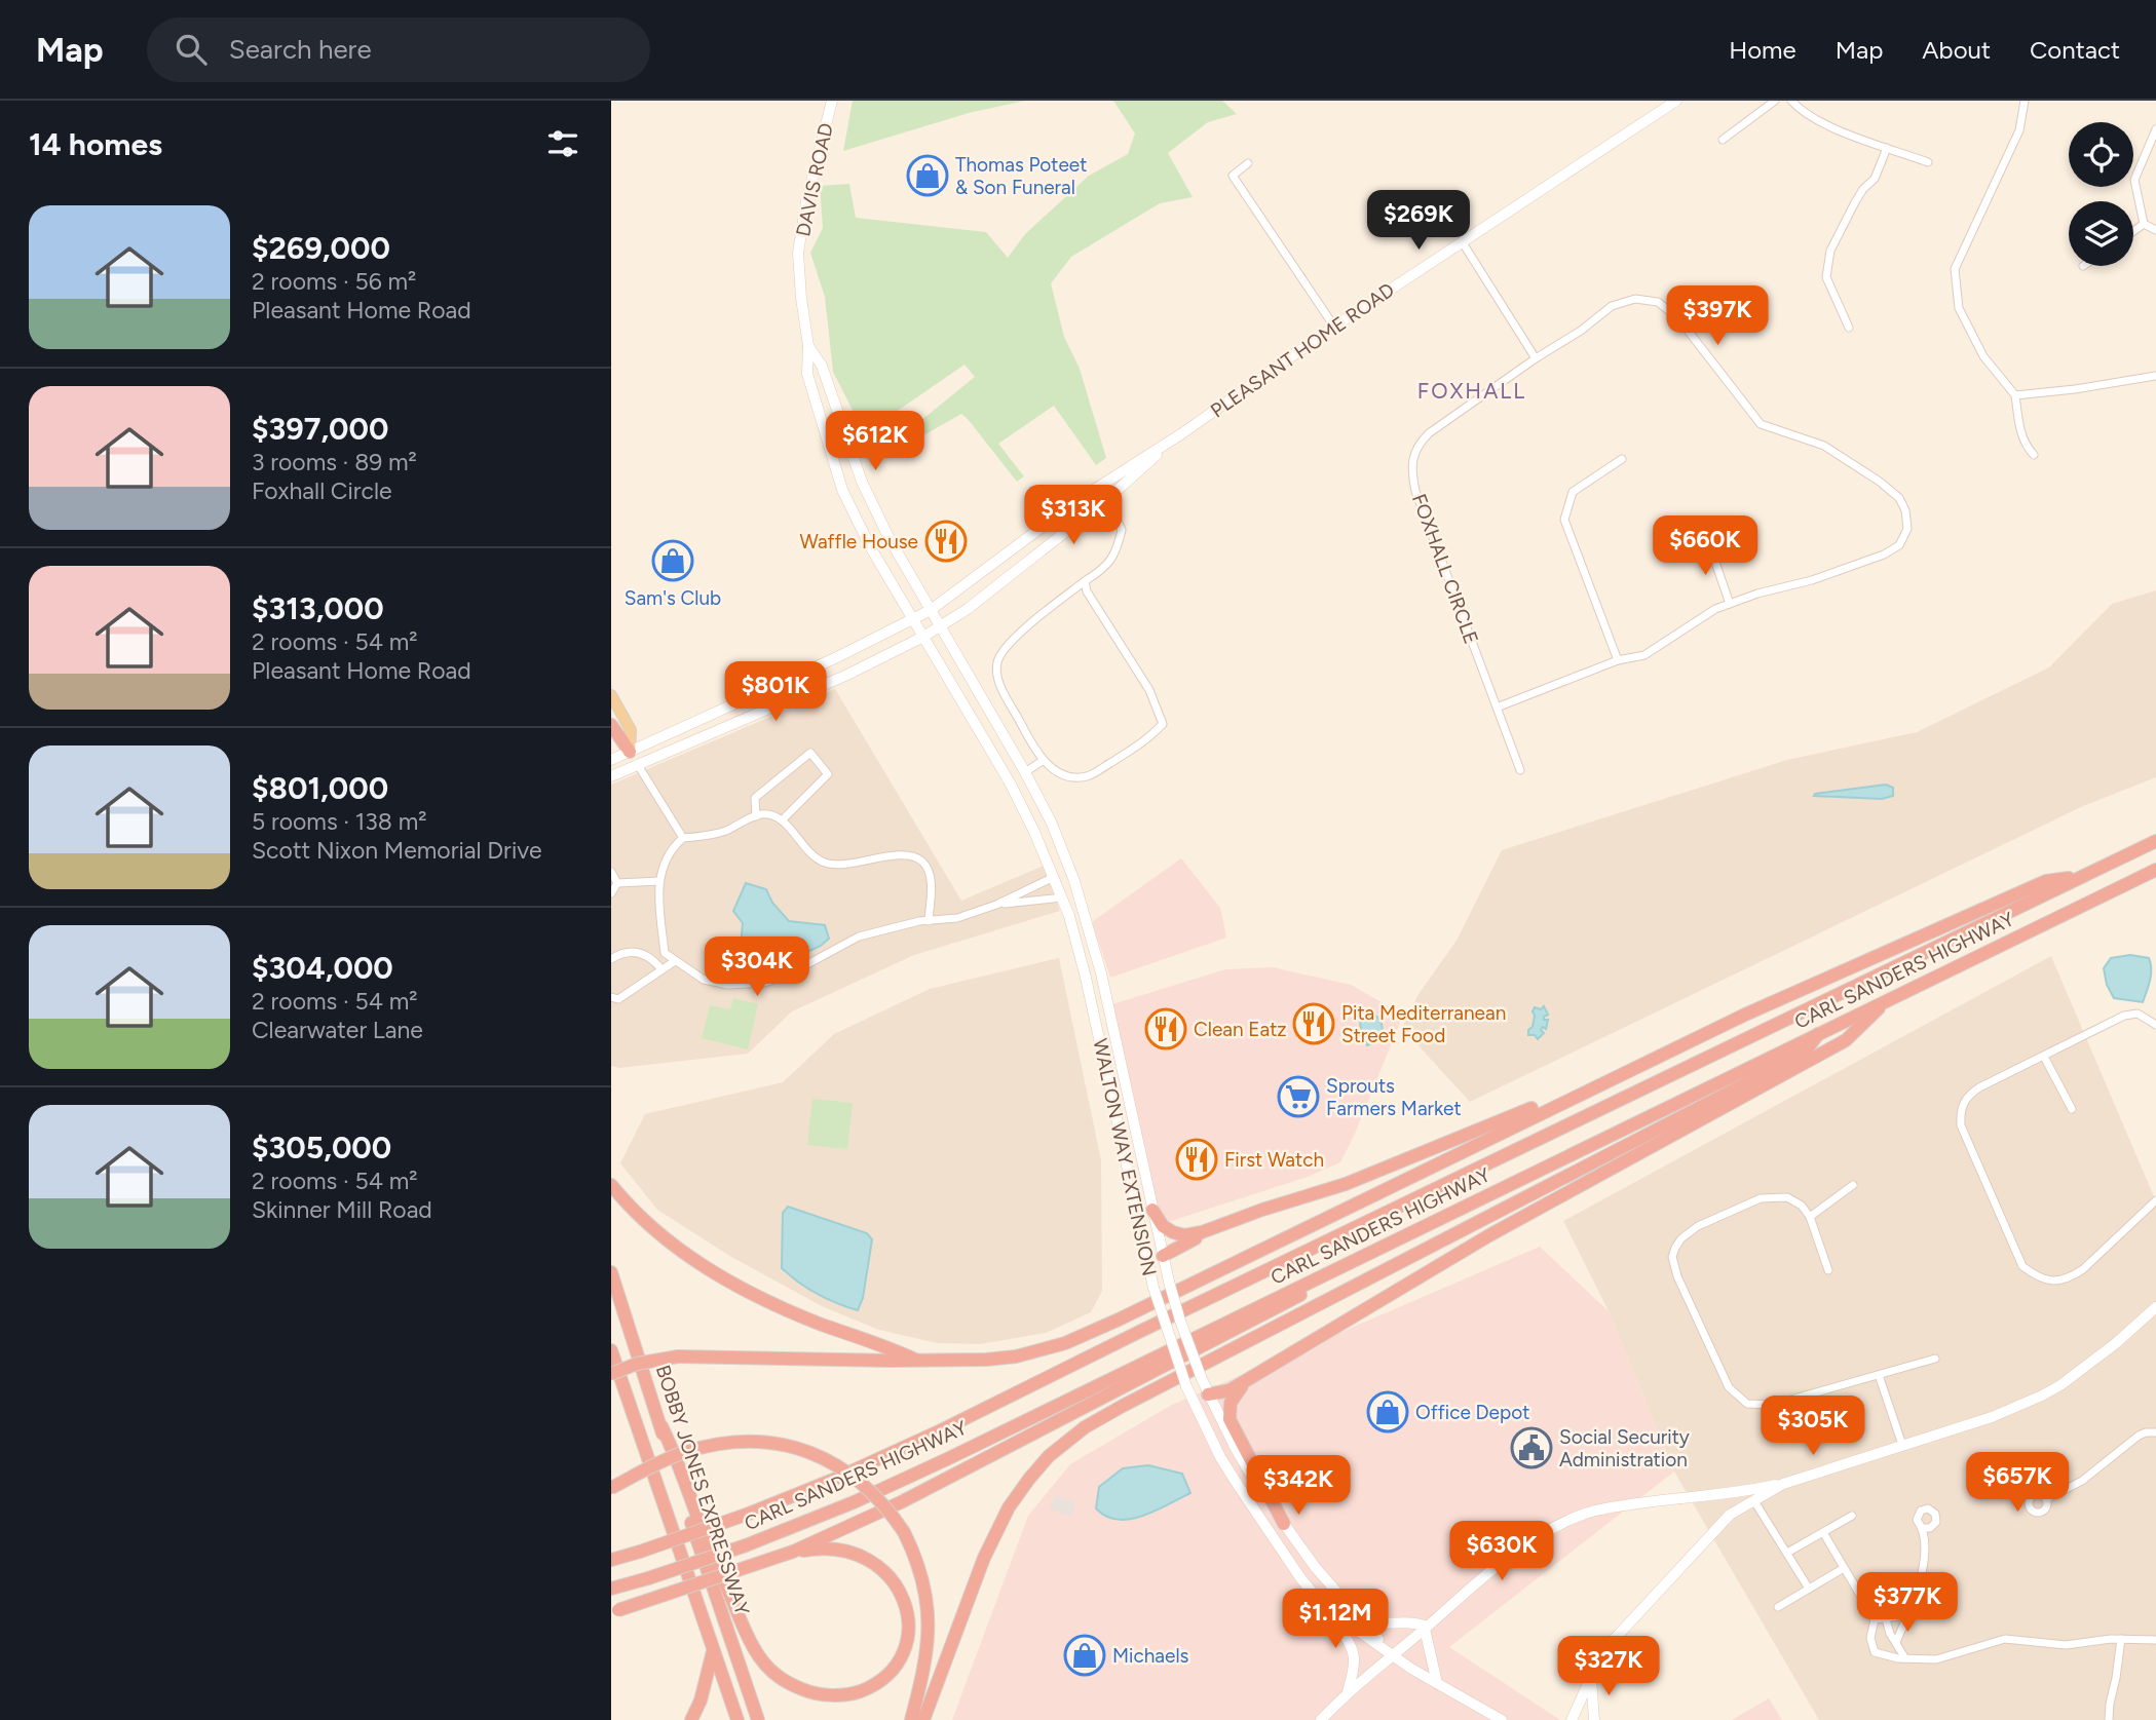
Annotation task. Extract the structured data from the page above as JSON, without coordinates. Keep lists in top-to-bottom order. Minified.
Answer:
{"streets":{"highway":["CARL SANDERS HIGHWAY","BOBBY JONES EXPRESSWAY"],"main road":["DAVIS ROAD","PLEASANT HOME ROAD","WALTON WAY EXTENSION"],"street":["FOXHALL CIRCLE"]},"crossings":[["DAVIS ROAD","PLEASANT HOME ROAD"],["DAVIS ROAD","WALTON WAY EXTENSION"],["PLEASANT HOME ROAD","WALTON WAY EXTENSION"]],"districts":["FOXHALL"],"places":{"shop":["Thomas Poteet & Son Funeral","Sam's Club","Office Depot","Michaels"],"restaurant":["Waffle House","Pita Mediterranean Street Food","Clean Eatz","First Watch"],"supermarket":["Sprouts Farmers Market"],"public building":["Social Security Administration"]},"page":{"header":"Map","search":"Search here","nav":["Home","Map","About","Contact"],"heading":"14 homes","list":[{"name":"$269,000","note":"2 rooms · 56 m² · Pleasant Home Road"},{"name":"$397,000","note":"3 rooms · 89 m² · Foxhall Circle"},{"name":"$313,000","note":"2 rooms · 54 m² · Pleasant Home Road"},{"name":"$801,000","note":"5 rooms · 138 m² · Scott Nixon Memorial Drive"},{"name":"$304,000","note":"2 rooms · 54 m² · Clearwater Lane"},{"name":"$305,000","note":"2 rooms · 54 m² · Skinner Mill Road"}],"price":["$269K","$397K","$612K","$313K","$660K","$801K","$304K","$305K","$657K","$342K","$630K","$377K","$1.12M","$327K"]}}
